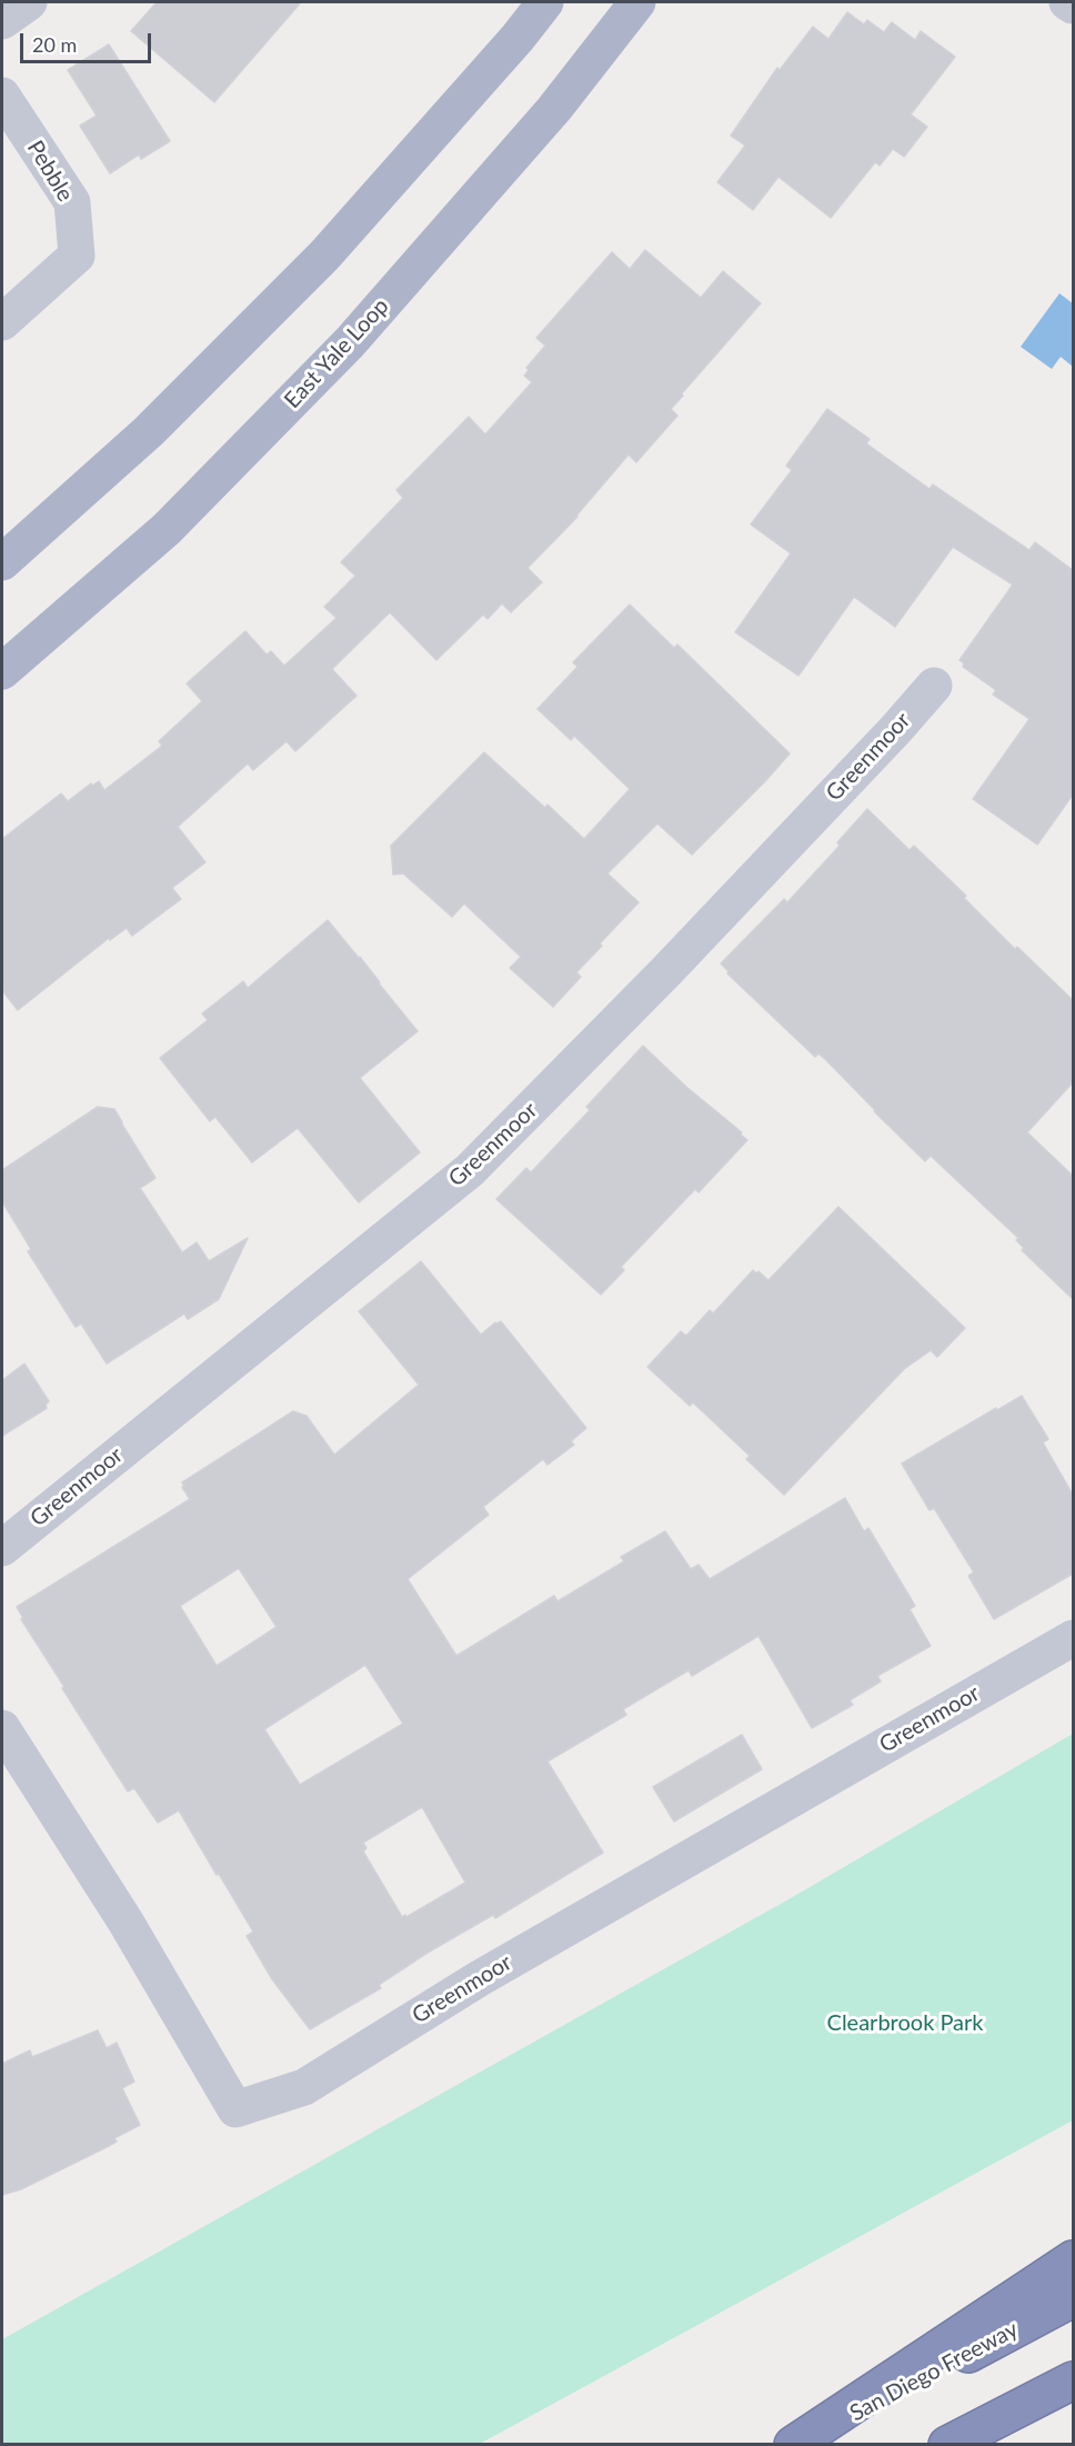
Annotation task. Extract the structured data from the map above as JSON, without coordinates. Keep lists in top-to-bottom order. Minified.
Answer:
{"streets":{"highway":["San Diego Freeway"],"main road":["East Yale Loop"],"street":["Pebble","Greenmoor"]},"parks":["Clearbrook Park"],"scale_bar":"20 m"}
